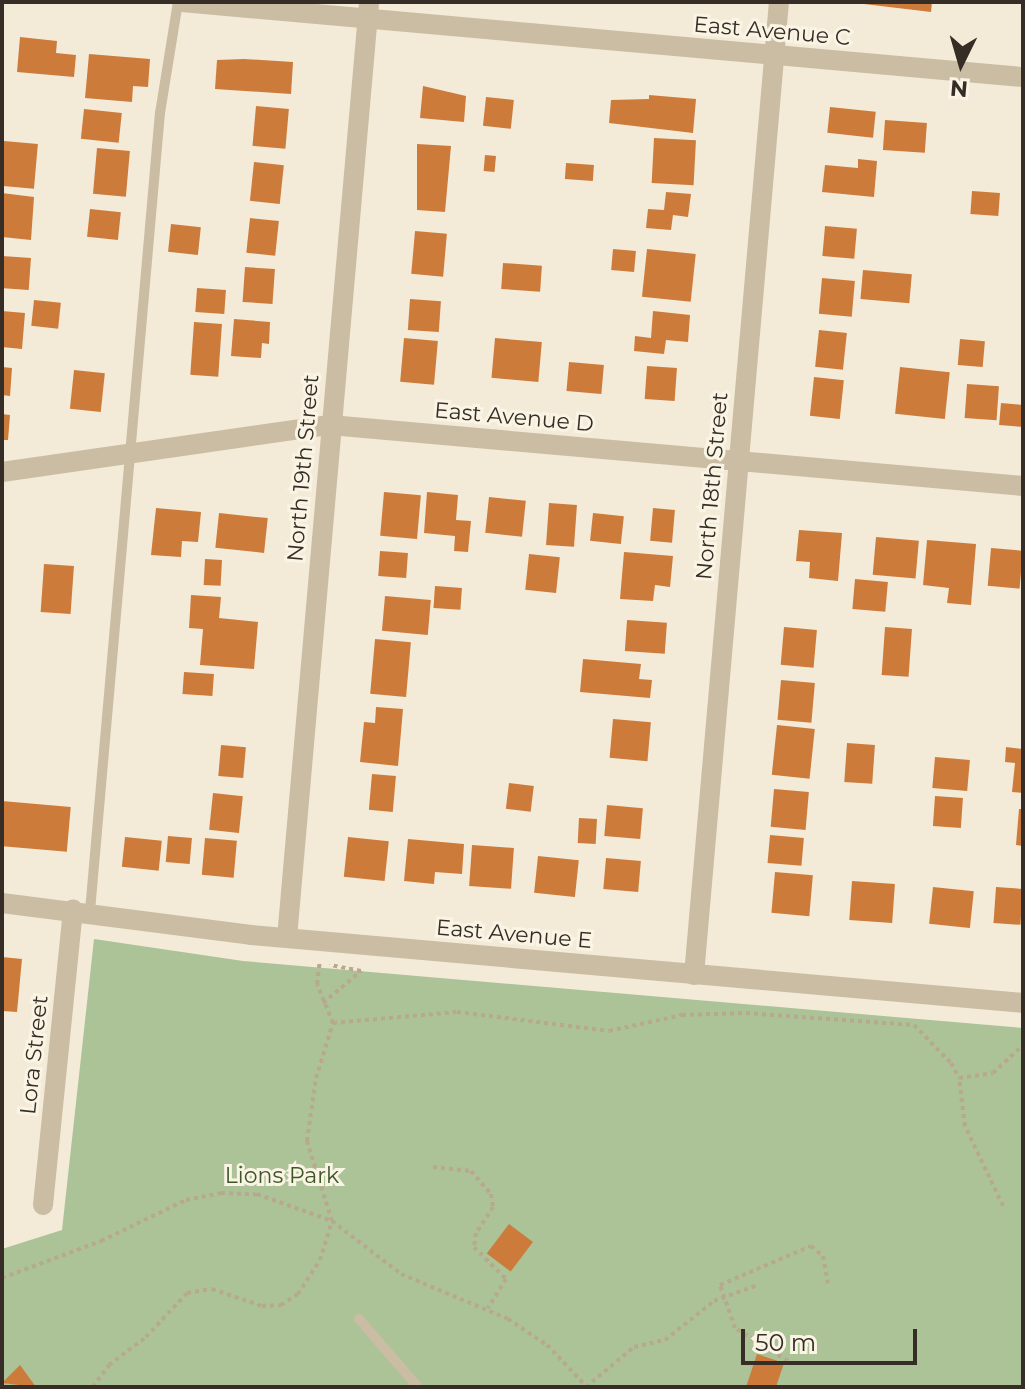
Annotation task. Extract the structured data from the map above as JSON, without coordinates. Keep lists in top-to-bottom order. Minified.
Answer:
{"streets":{"street":["East Avenue C","East Avenue D","North 19th Street","North 18th Street","East Avenue E","Lora Street"]},"crossings":[["East Avenue C","North 19th Street"],["East Avenue C","North 18th Street"],["East Avenue D","North 19th Street"],["East Avenue D","North 18th Street"],["North 19th Street","East Avenue E"],["North 18th Street","East Avenue E"],["East Avenue E","Lora Street"]],"parks":["Lions Park"],"scale_bar":"50 m","north":"bottom"}
